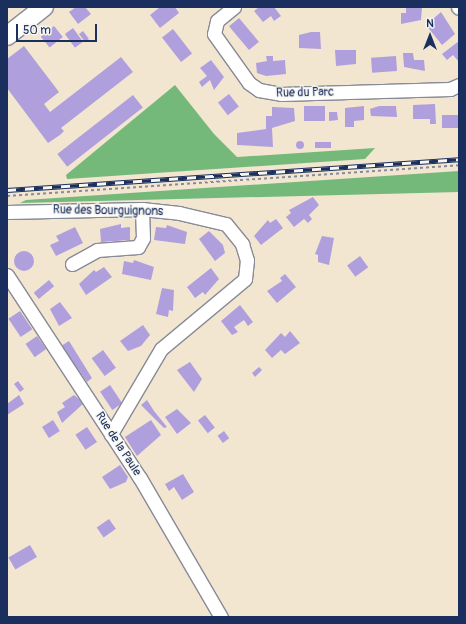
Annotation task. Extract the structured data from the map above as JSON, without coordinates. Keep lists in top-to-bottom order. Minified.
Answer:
{"streets":{"street":["Rue du Parc","Rue des Bourguignons","Rue de la Paule"]},"crossings":[["Rue des Bourguignons","Rue de la Paule"]],"scale_bar":"50 m","north":"top"}
